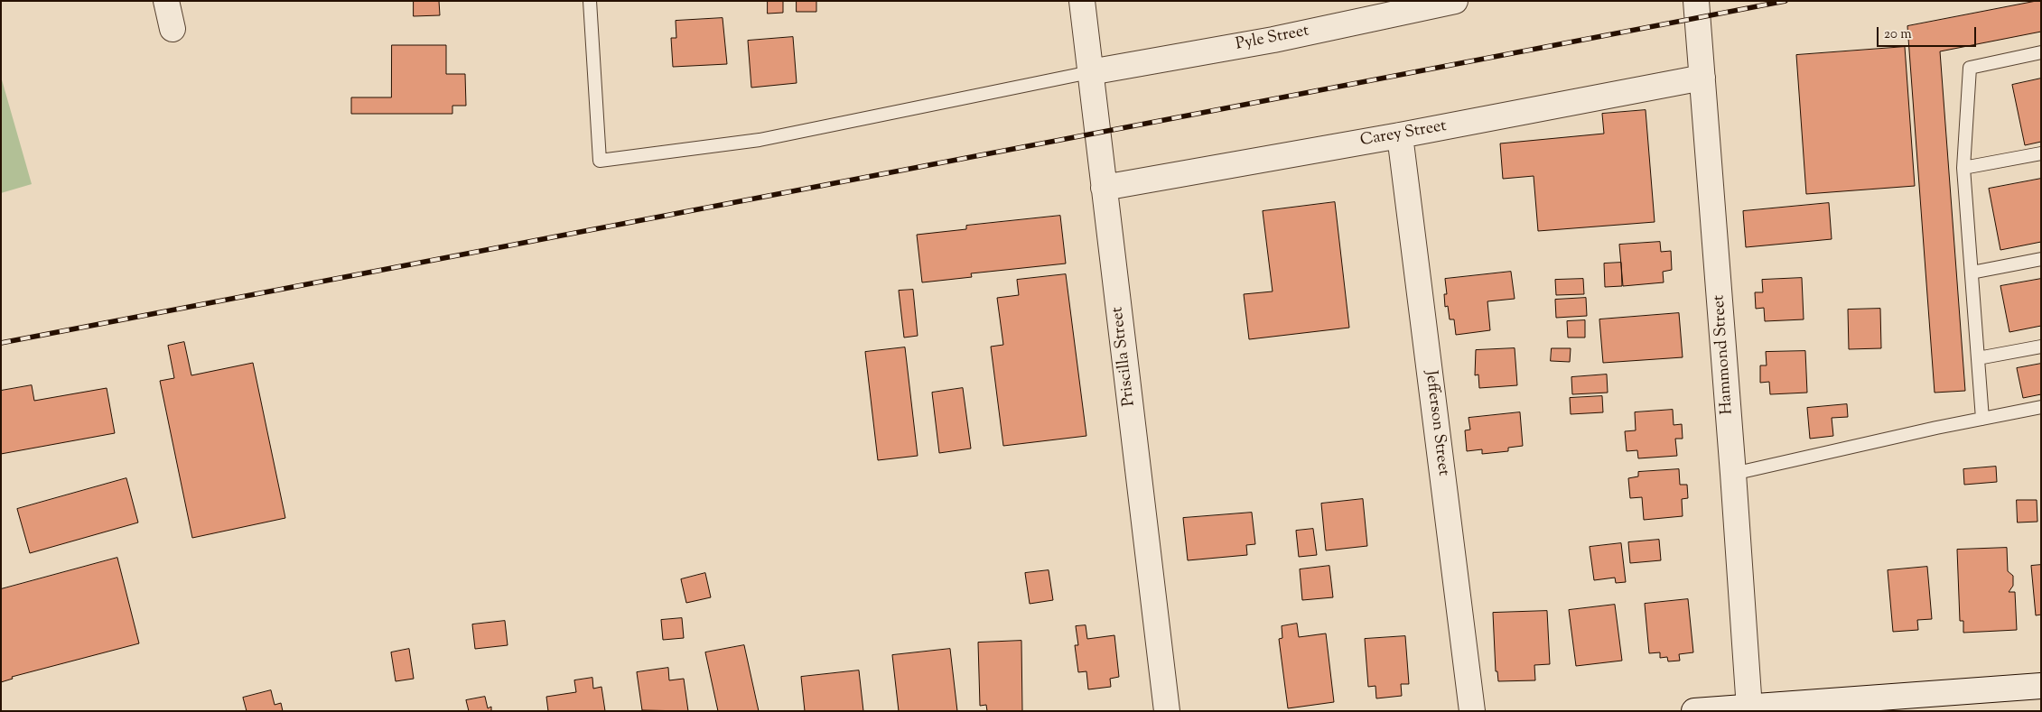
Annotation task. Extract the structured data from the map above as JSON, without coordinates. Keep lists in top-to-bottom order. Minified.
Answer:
{"streets":{"street":["Pyle Street","Carey Street","Hammond Street","Priscilla Street","Jefferson Street"]},"crossings":[["Pyle Street","Priscilla Street"],["Carey Street","Hammond Street"],["Carey Street","Priscilla Street"],["Carey Street","Jefferson Street"]],"scale_bar":"20 m"}
